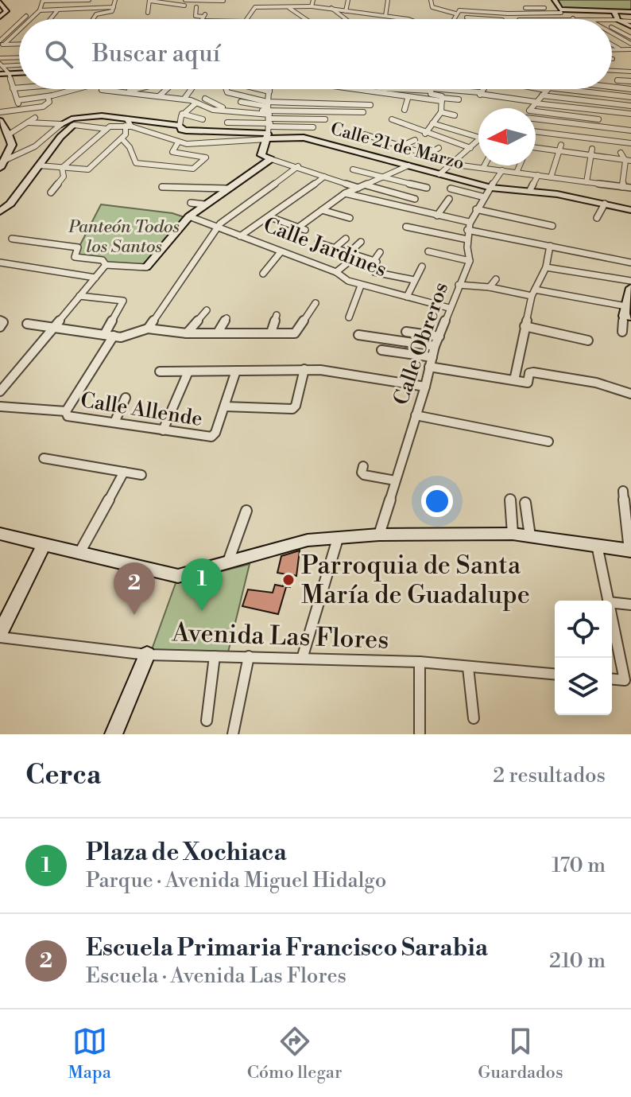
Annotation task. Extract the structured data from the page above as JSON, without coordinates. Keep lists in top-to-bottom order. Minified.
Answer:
{"streets":{"street":["Calle 21 de Marzo","Calle Jardines","Calle Obreros","Calle Allende","Avenida Las Flores"]},"crossings":[["Calle 21 de Marzo","Calle Obreros"],["Calle Jardines","Calle Obreros"]],"parks":["Panteón Todos los Santos"],"places":["Parroquia de Santa María de Guadalupe"],"north":"left","page":{"search":"Buscar aquí","pins":["1","2"],"heading":["Cerca","2 resultados"],"list":[{"mark":"1","name":"Plaza de Xochiaca","note":"Parque · Avenida Miguel Hidalgo","value":"170 m"},{"mark":"2","name":"Escuela Primaria Francisco Sarabia","note":"Escuela · Avenida Las Flores","value":"210 m"}],"nav":["Mapa","Cómo llegar","Guardados"]}}
